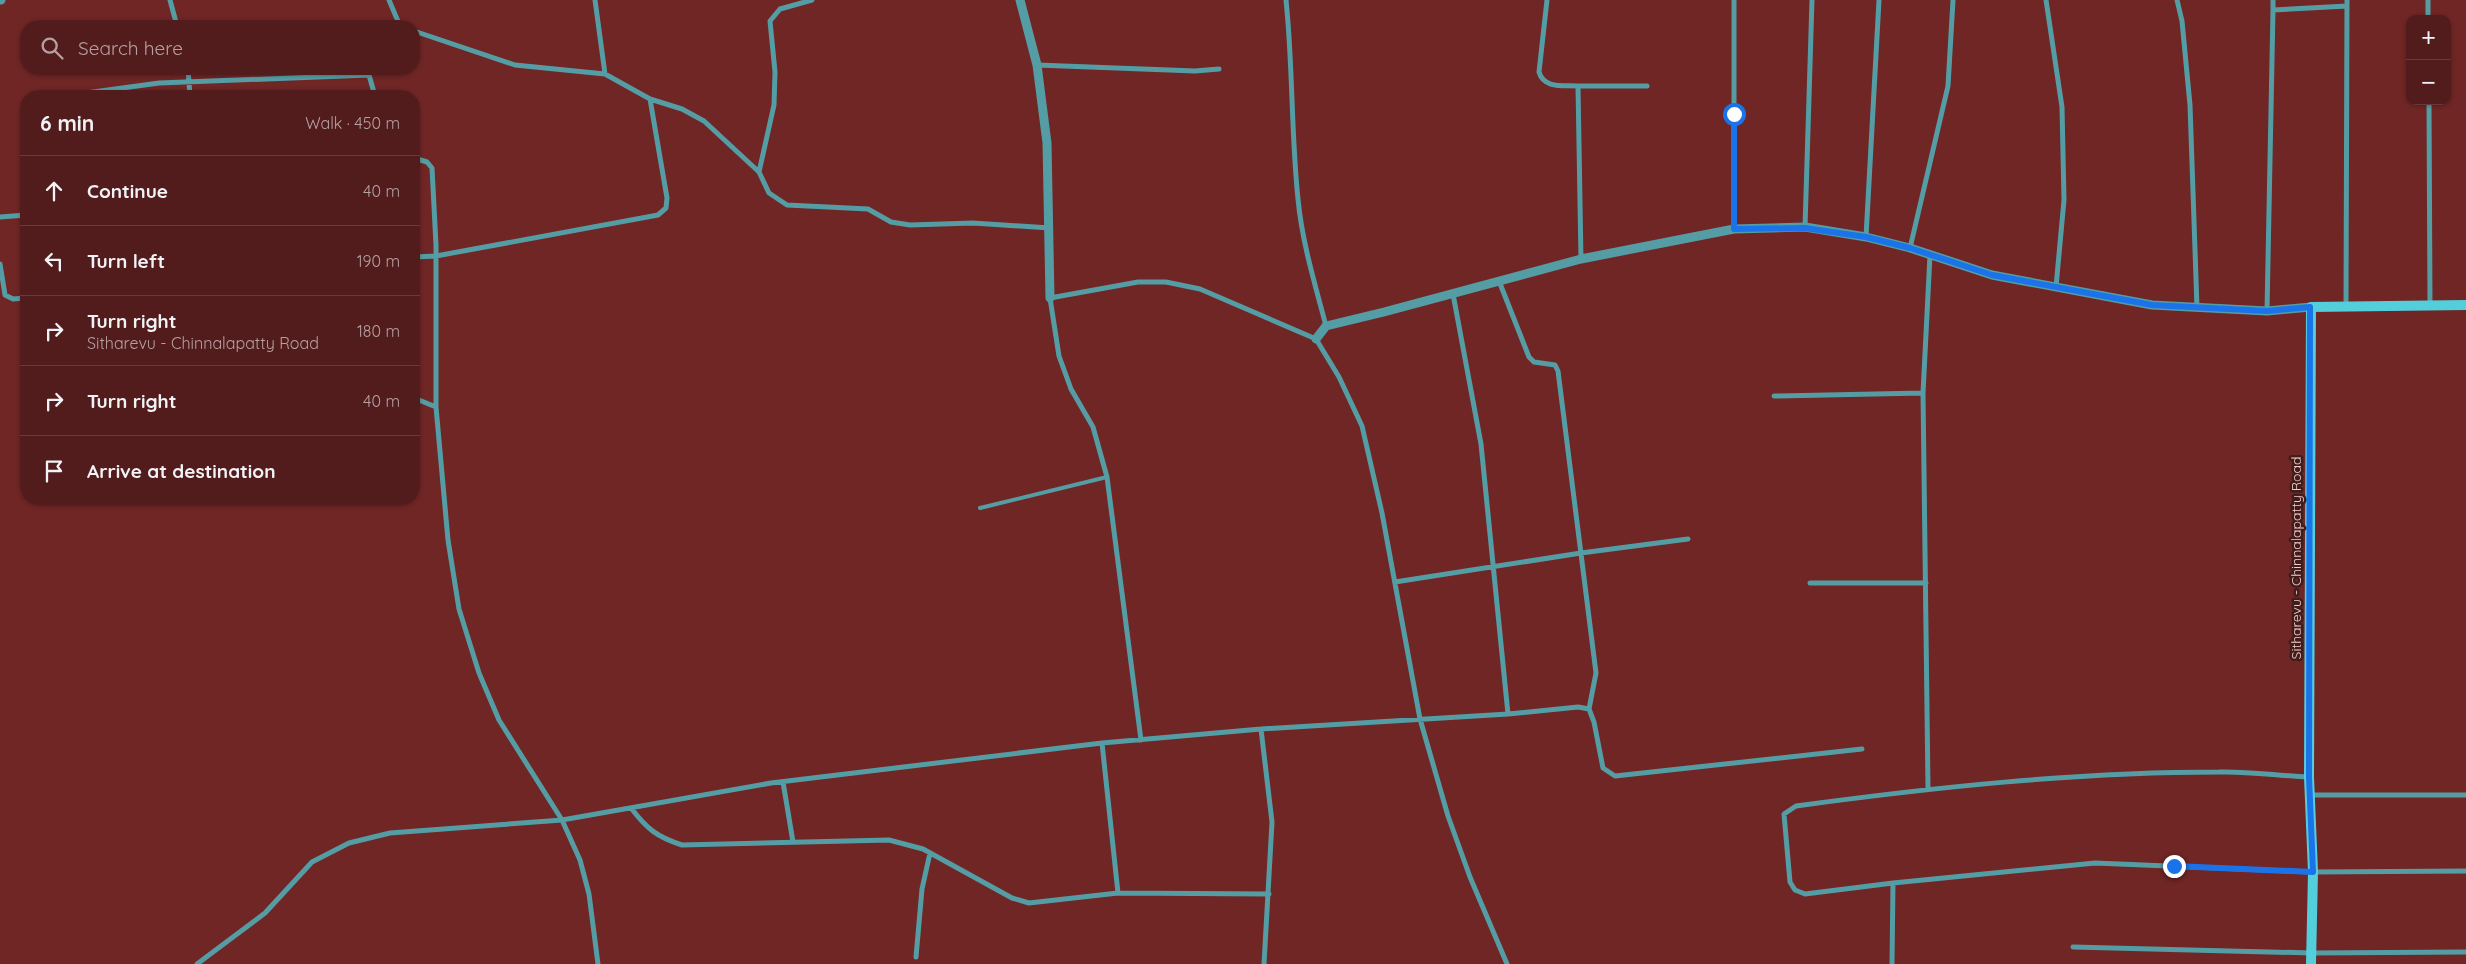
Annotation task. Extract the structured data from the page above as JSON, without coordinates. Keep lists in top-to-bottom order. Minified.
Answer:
{"streets":{"main road":["Sitharevu - Chinnalapatty Road"]},"page":{"map_buttons":["+","−"],"search":"Search here","heading":["6 min","Walk · 450 m"],"list":[["Continue","40 m"],["Turn left","190 m"],["Turn right","Sitharevu - Chinnalapatty Road","180 m"],["Turn right","40 m"],"Arrive at destination"]}}
